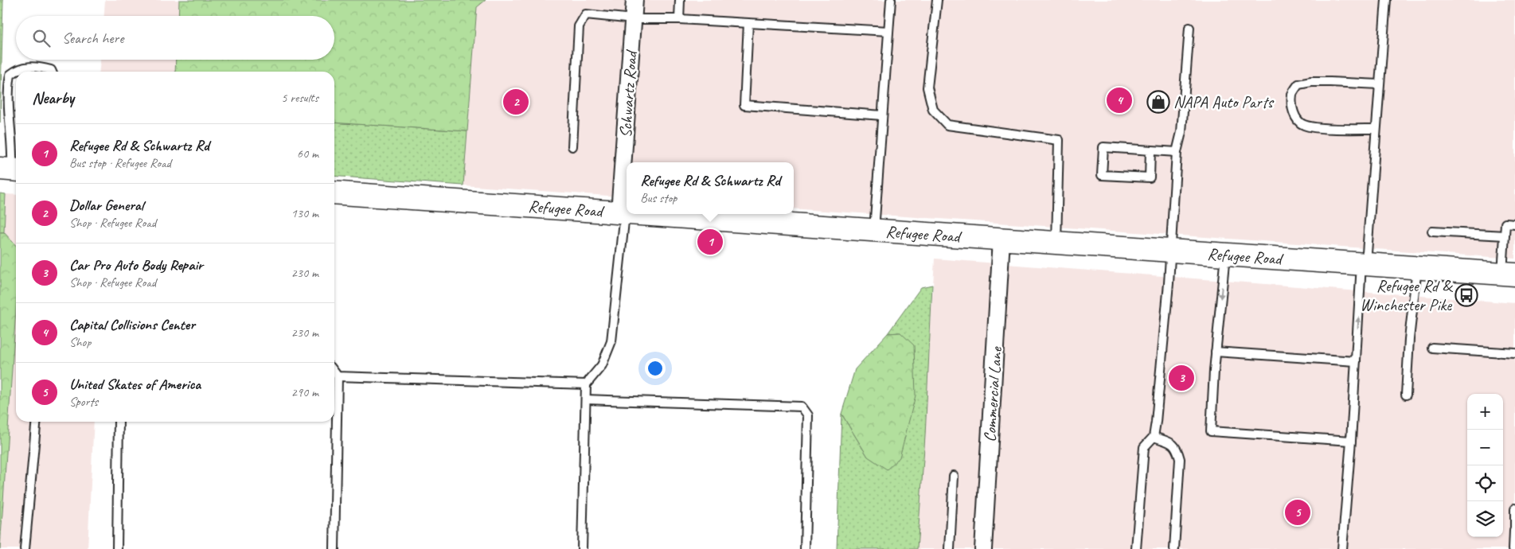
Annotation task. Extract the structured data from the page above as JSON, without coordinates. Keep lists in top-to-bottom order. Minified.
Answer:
{"streets":{"main road":["Refugee Road"],"street":["Schwartz Road","Commercial Lane"]},"crossings":[["Schwartz Road","Refugee Road"],["Refugee Road","Commercial Lane"]],"places":{"shop":["NAPA Auto Parts"],"bus stop":["Refugee Rd & Winchester Pike"]},"page":{"search":"Search here","heading":["Nearby","5 results"],"pins":["4","2","1","3","5"],"list":[{"mark":"1","name":"Refugee Rd & Schwartz Rd","note":"Bus stop · Refugee Road","value":"60 m"},{"mark":"2","name":"Dollar General","note":"Shop · Refugee Road","value":"130 m"},{"mark":"3","name":"Car Pro Auto Body Repair","note":"Shop · Refugee Road","value":"230 m"},{"mark":"4","name":"Capital Collisions Center","note":"Shop","value":"230 m"},{"mark":"5","name":"United Skates of America","note":"Sports","value":"290 m"}],"popup":["Refugee Rd & Schwartz Rd","Bus stop"],"map_buttons":["+","−"]}}
